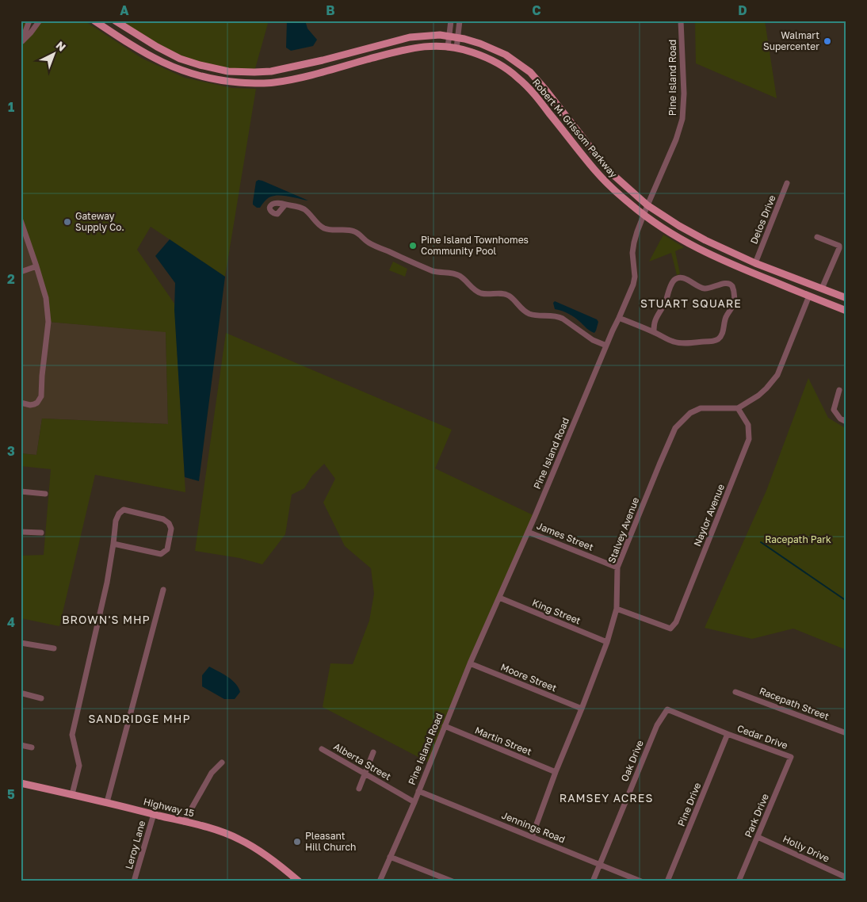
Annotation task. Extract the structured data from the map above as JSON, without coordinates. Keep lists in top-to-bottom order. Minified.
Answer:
{"streets":{"main road":["Robert M. Grissom Parkway","Highway 15"],"street":["Pine Island Road","Delos Drive","Naylor Avenue","Stalvey Avenue","James Street","King Street","Moore Street","Racepath Street","Cedar Drive","Martin Street","Oak Drive","Alberta Street","Pine Drive","Park Drive","Jennings Road","Leroy Lane","Holly Drive"]},"crossings":[["Pine Island Road","Robert M. Grissom Parkway"],["Pine Island Road","James Street"],["Pine Island Road","King Street"],["Pine Island Road","Moore Street"],["Pine Island Road","Martin Street"],["Pine Island Road","Alberta Street"],["Pine Island Road","Jennings Road"],["Robert M. Grissom Parkway","Delos Drive"],["Robert M. Grissom Parkway","Stalvey Avenue"],["Naylor Avenue","Stalvey Avenue"],["Stalvey Avenue","James Street"],["Stalvey Avenue","King Street"],["Stalvey Avenue","Moore Street"],["Stalvey Avenue","Martin Street"],["Stalvey Avenue","Jennings Road"],["Cedar Drive","Oak Drive"],["Cedar Drive","Pine Drive"],["Cedar Drive","Park Drive"],["Oak Drive","Pine Drive"],["Oak Drive","Jennings Road"],["Highway 15","Leroy Lane"],["Park Drive","Holly Drive"]],"districts":["STUART SQUARE","BROWN'S MHP","SANDRIDGE MHP","RAMSEY ACRES"],"parks":["Racepath Park"],"places":["Walmart Supercenter","Gateway Supply Co.","Pine Island Townhomes Community Pool","Pleasant Hill Church"],"north":"top right","grid":{"columns":["A","B","C","D"],"rows":["1","2","3","4","5"]}}
